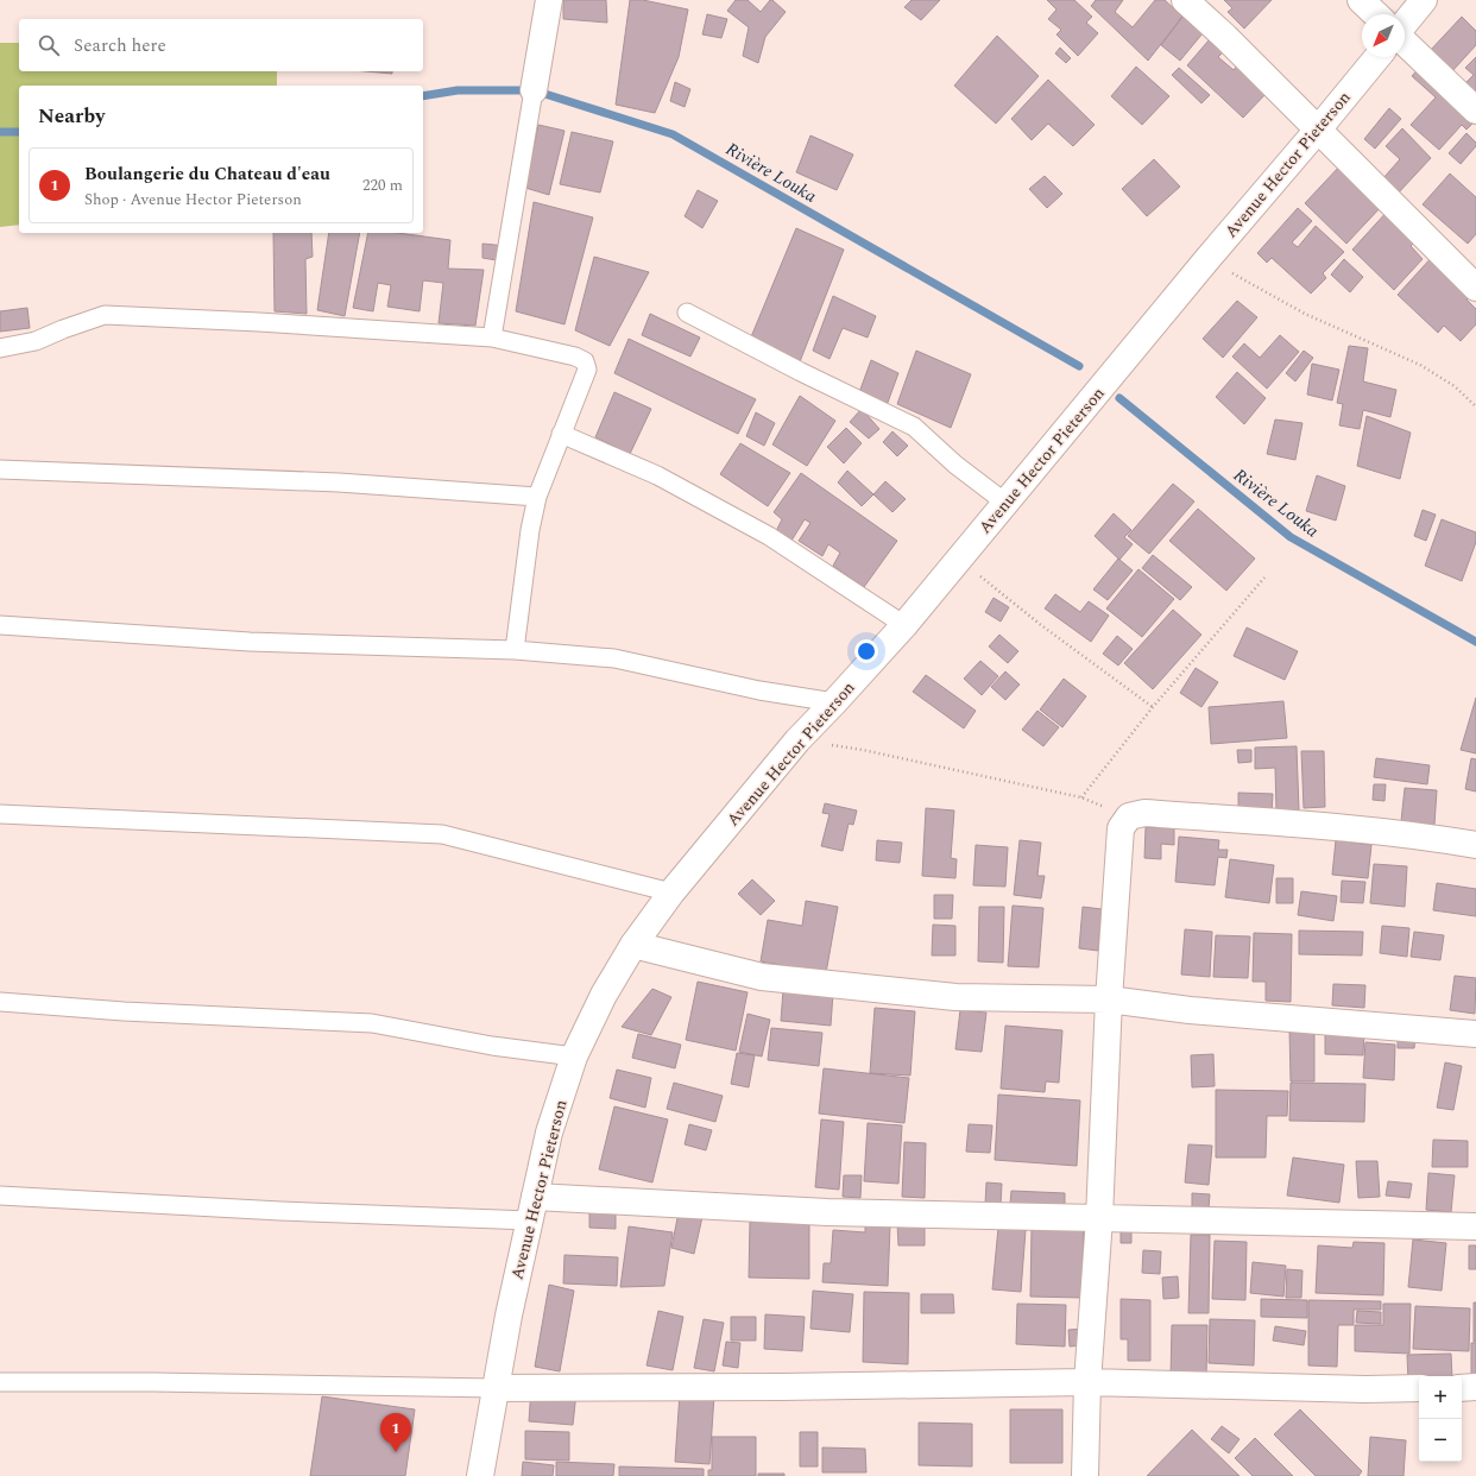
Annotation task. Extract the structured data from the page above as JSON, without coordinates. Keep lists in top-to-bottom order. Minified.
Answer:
{"streets":{"street":["Avenue Hector Pieterson"]},"water":["Rivière Louka"],"north":"bottom left","page":{"search":"Search here","heading":"Nearby","list":[{"mark":"1","name":"Boulangerie du Chateau d'eau","note":"Shop · Avenue Hector Pieterson","value":"220 m"}],"map_buttons":["+","−"],"pins":"1"}}
